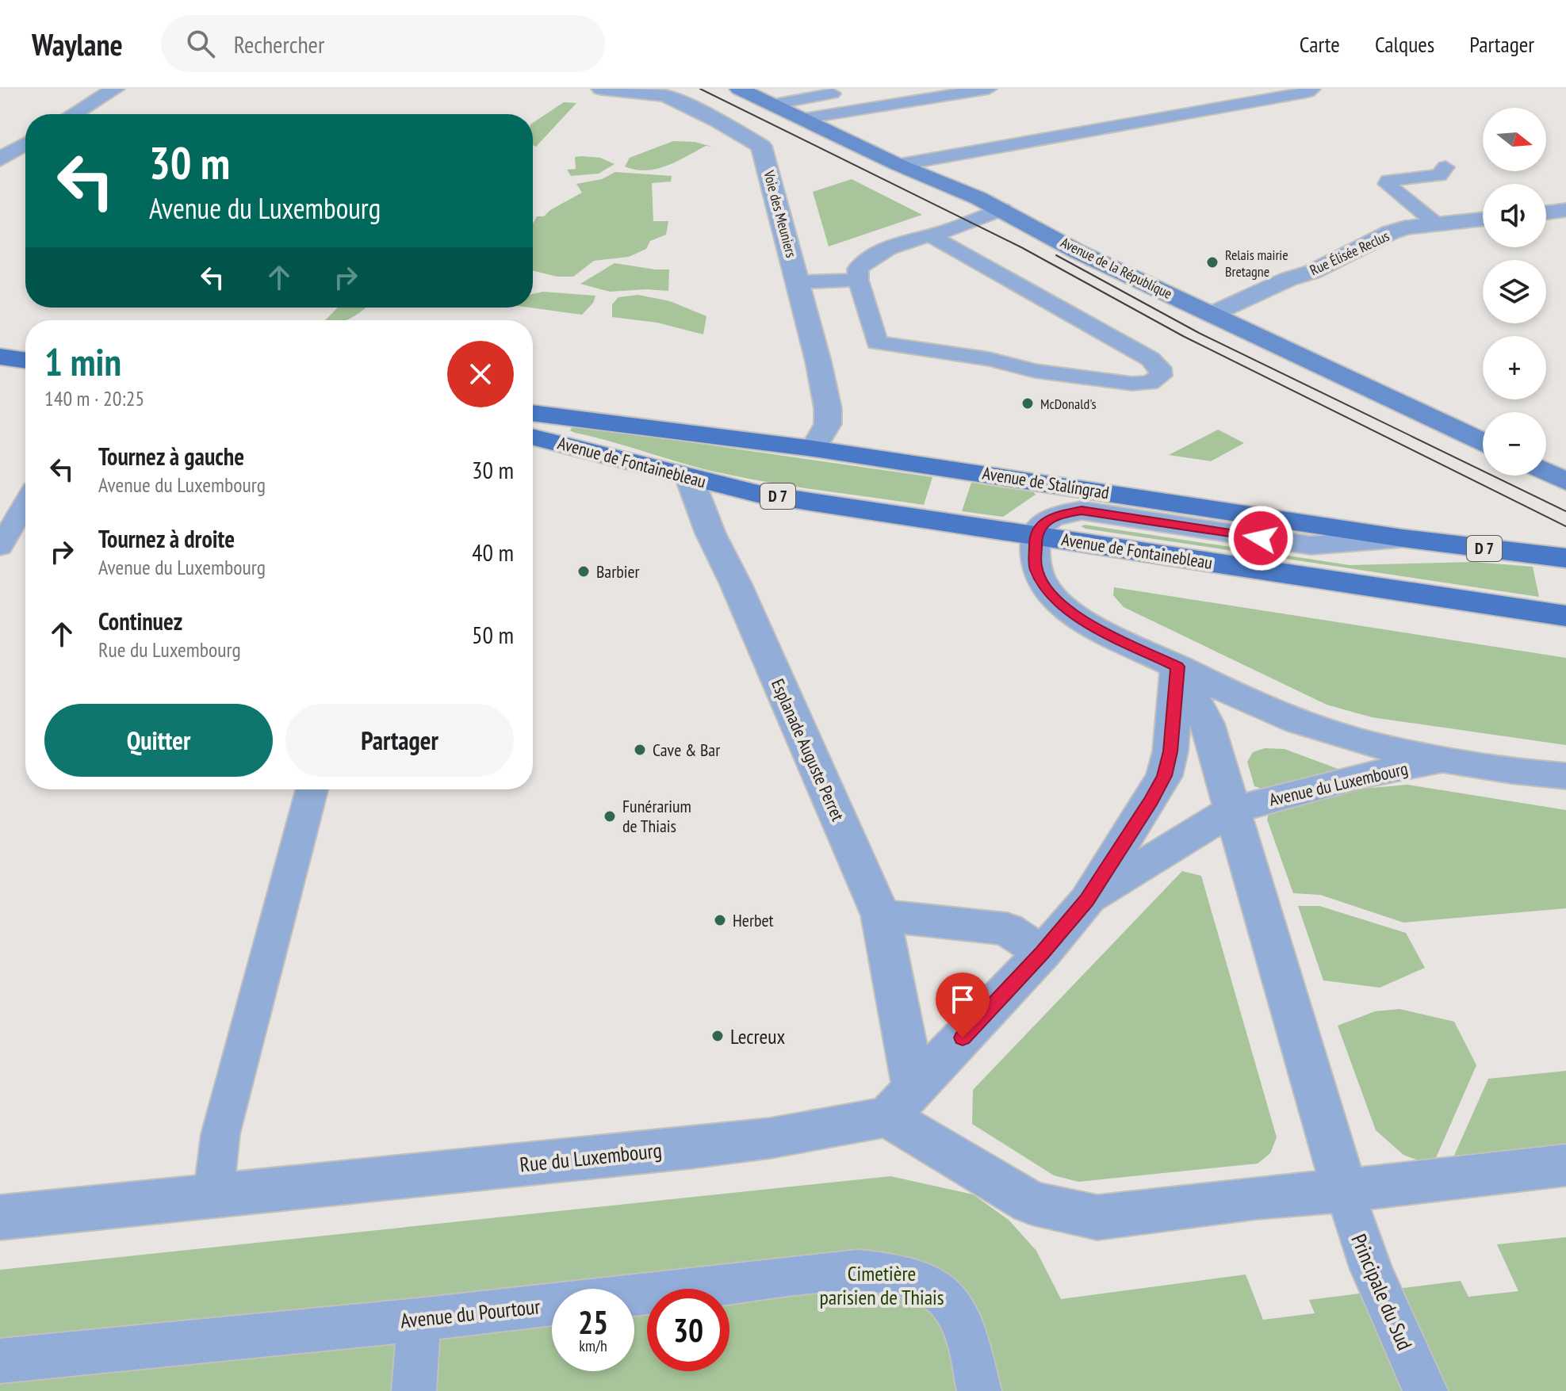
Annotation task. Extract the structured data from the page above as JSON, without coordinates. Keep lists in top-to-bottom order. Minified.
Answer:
{"streets":{"main road":["Avenue de la République","Avenue de Fontainebleau","Avenue de Stalingrad","D 7"],"street":["Voie des Meuniers","Rue Élisée Reclus","Esplanade Auguste Perret","Avenue du Luxembourg","Rue du Luxembourg"],"lane":["Principale du Sud","Avenue du Pourtour"]},"crossings":[["Voie des Meuniers","Avenue de Stalingrad"],["Rue Élisée Reclus","Avenue de la République"],["Avenue de Fontainebleau","Esplanade Auguste Perret"],["Esplanade Auguste Perret","Rue du Luxembourg"]],"parks":["Cimetière parisien de Thiais"],"places":["Relais mairie Bretagne","McDonald's","Barbier","Cave & Bar","Funérarium de Thiais","Herbet","Lecreux"],"north":"right","page":{"header":"Waylane","search":"Rechercher","nav":["Carte","Calques","Partager"],"map_buttons":["+","−"],"turn":["30 m","Avenue du Luxembourg"],"heading":["1 min","140 m · 20:25"],"list":[{"name":"Tournez à gauche","note":"Avenue du Luxembourg","value":"30 m"},{"name":"Tournez à droite","note":"Avenue du Luxembourg","value":"40 m"},{"name":"Continuez","note":"Rue du Luxembourg","value":"50 m"}],"buttons":["Quitter","Partager"],"speed":"25 km/h","limit":"30"}}
